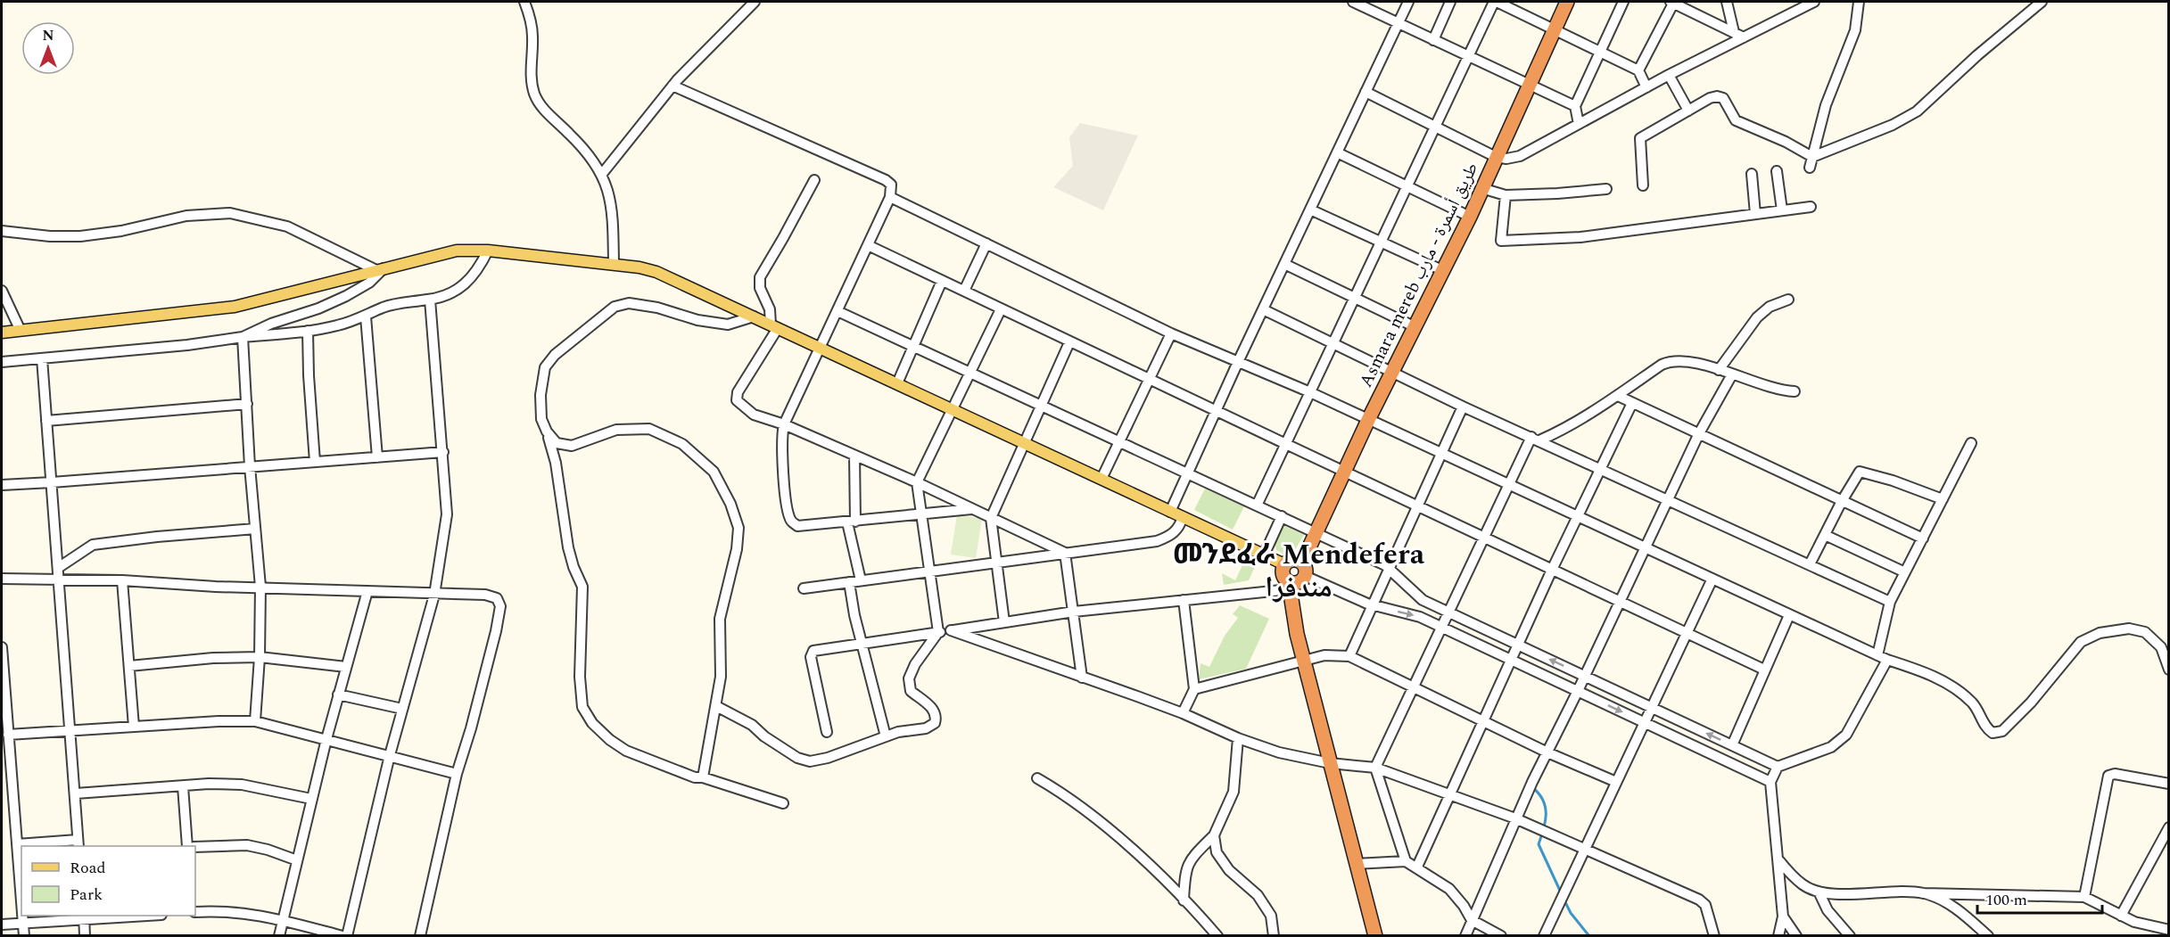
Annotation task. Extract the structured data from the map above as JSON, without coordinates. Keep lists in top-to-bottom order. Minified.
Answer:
{"streets":{"highway":["Asmara mereb طريق أسمرة - مارب"]},"districts":["መንደፈራ Mendefera مندفرا"],"legend":["Road","Park"],"scale_bar":"100 m","north":"top"}
